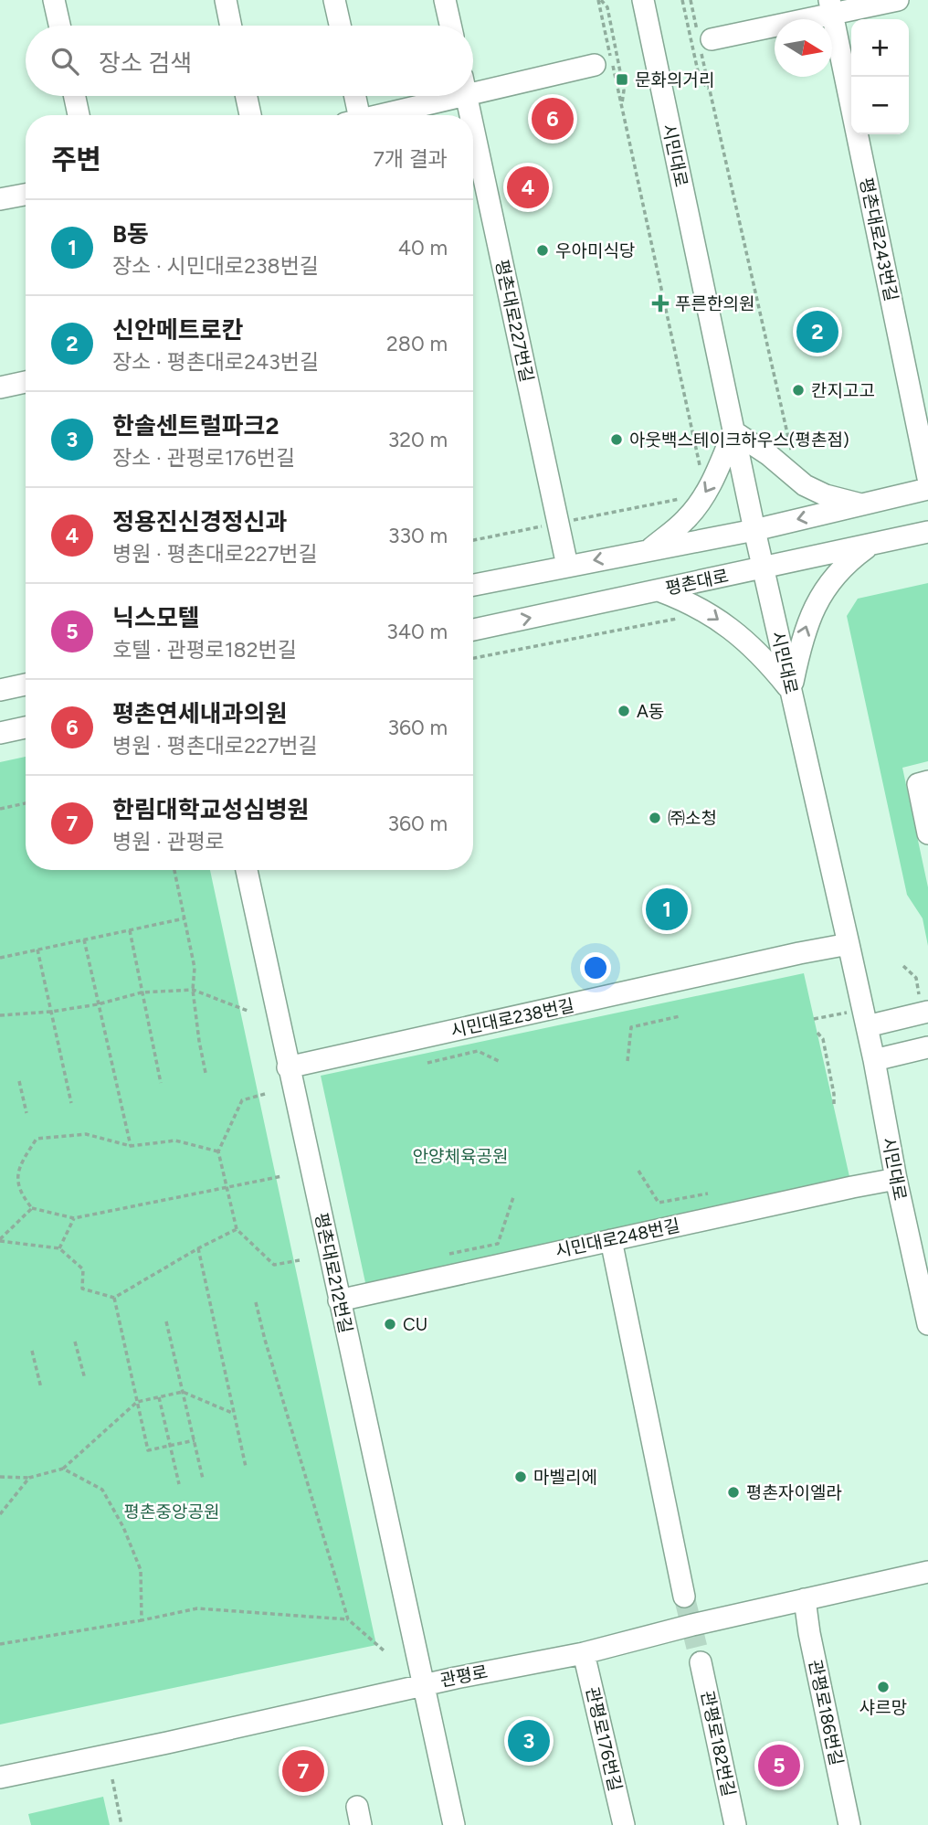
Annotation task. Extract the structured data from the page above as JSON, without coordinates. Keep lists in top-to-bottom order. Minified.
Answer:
{"streets":{"street":["시민대로","평촌대로243번길","평촌대로227번길","평촌대로","시민대로238번길","시민대로248번길","평촌대로212번길","관평로","관평로186번길","관평로176번길","관평로182번길"]},"crossings":[["시민대로","평촌대로"],["시민대로","시민대로238번길"],["시민대로","시민대로248번길"],["시민대로238번길","평촌대로212번길"],["시민대로248번길","평촌대로212번길"],["평촌대로212번길","관평로"],["관평로","관평로186번길"],["관평로","관평로176번길"]],"parks":["안양체육공원","평촌중앙공원"],"places":{"transit":["문화의거리"],"other":["우아미식당","칸지고고","아웃백스테이크하우스(평촌점)","A동","㈜소청","CU","마벨리에","평촌자이엘라","샤르망"],"health":["푸른한의원"]},"north":"right","page":{"map_buttons":["+","−"],"search":"장소 검색","pins":["6","4","2","1","3","5","7"],"heading":["주변","7개 결과"],"list":[{"mark":"1","name":"B동","note":"장소 · 시민대로238번길","value":"40 m"},{"mark":"2","name":"신안메트로칸","note":"장소 · 평촌대로243번길","value":"280 m"},{"mark":"3","name":"한솔센트럴파크2","note":"장소 · 관평로176번길","value":"320 m"},{"mark":"4","name":"정용진신경정신과","note":"병원 · 평촌대로227번길","value":"330 m"},{"mark":"5","name":"닉스모텔","note":"호텔 · 관평로182번길","value":"340 m"},{"mark":"6","name":"평촌연세내과의원","note":"병원 · 평촌대로227번길","value":"360 m"},{"mark":"7","name":"한림대학교성심병원","note":"병원 · 관평로","value":"360 m"}]}}
